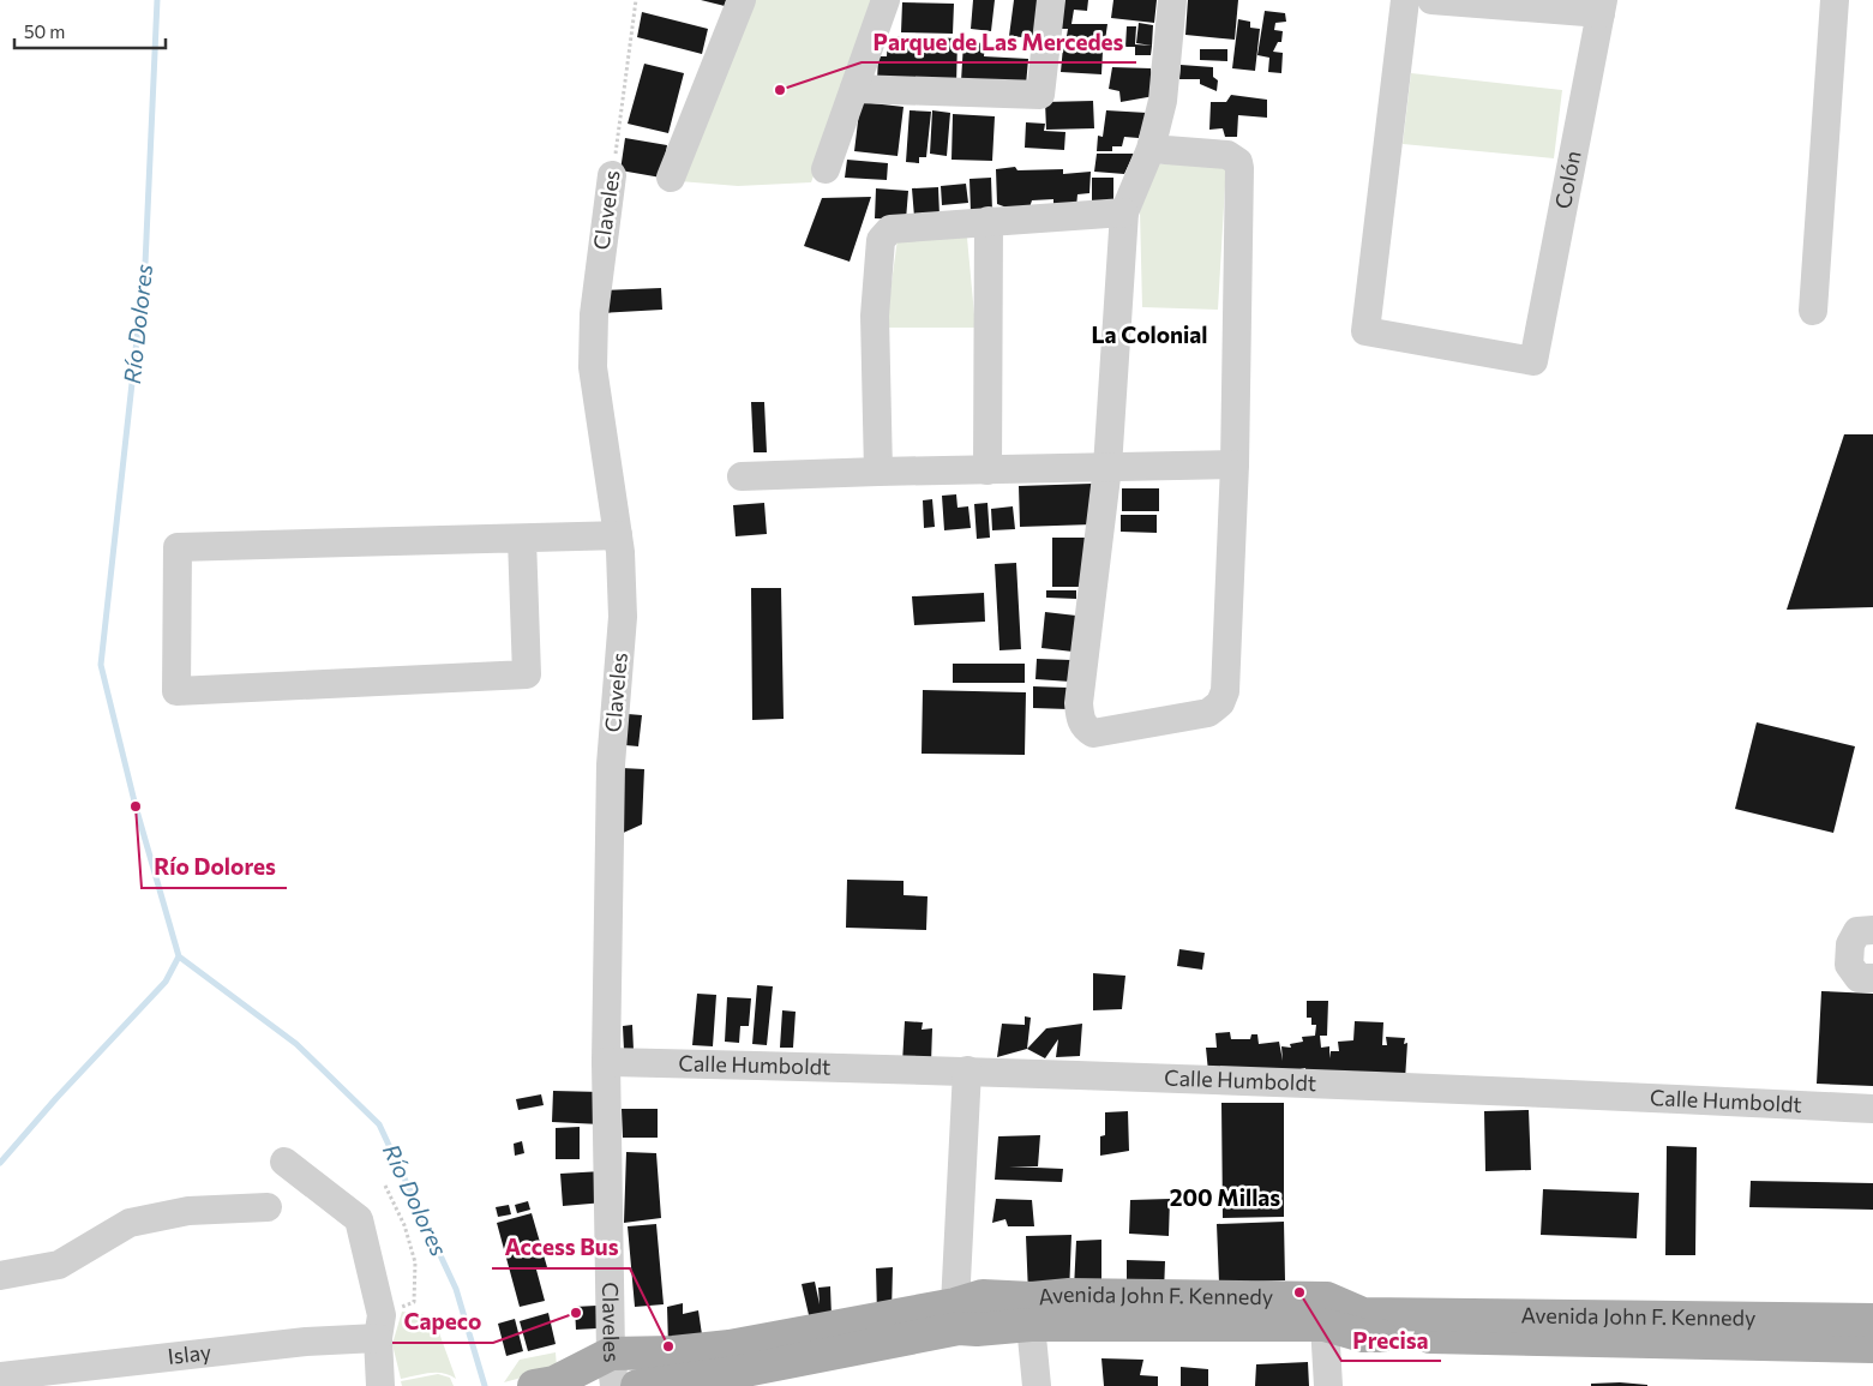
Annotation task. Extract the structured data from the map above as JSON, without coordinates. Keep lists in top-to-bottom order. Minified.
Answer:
{"streets":{"main road":["Avenida John F. Kennedy"],"street":["Colón","Claveles","Calle Humboldt","Islay"]},"crossings":[["Claveles","Calle Humboldt"],["Claveles","Avenida John F. Kennedy"]],"districts":["La Colonial","200 Millas"],"water":["Río Dolores"],"places":["Parque de Las Mercedes","Río Dolores","Precisa","Capeco","Access Bus"],"scale_bar":"50 m"}
